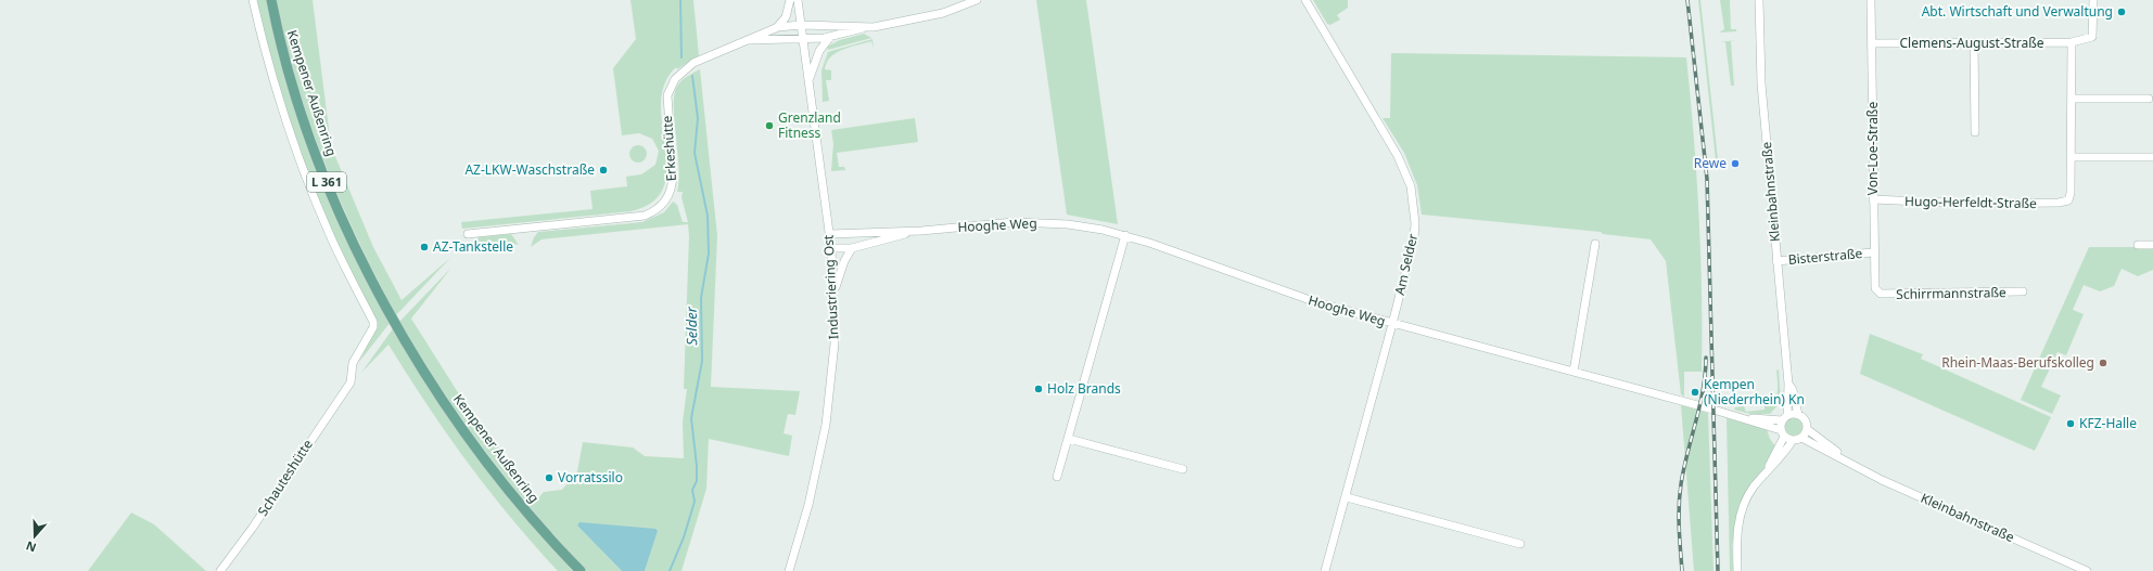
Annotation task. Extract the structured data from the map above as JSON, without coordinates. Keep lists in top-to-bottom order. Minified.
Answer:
{"streets":{"main road":["Kempener Außenring","L 361"],"street":["Clemens-August-Straße","Erkeshütte","Von-Loe-Straße","Kleinbahnstraße","Hugo-Herfeldt-Straße","Hooghe Weg","Bisterstraße","Am Selder","Industriering Ost","Schirrmannstraße","Schauteshütte"]},"crossings":[["Clemens-August-Straße","Von-Loe-Straße"],["Erkeshütte","Industriering Ost"],["Von-Loe-Straße","Hugo-Herfeldt-Straße"],["Von-Loe-Straße","Bisterstraße"],["Von-Loe-Straße","Schirrmannstraße"],["Kleinbahnstraße","Hooghe Weg"],["Kleinbahnstraße","Bisterstraße"],["Hooghe Weg","Am Selder"],["Hooghe Weg","Industriering Ost"]],"water":["Selder"],"places":["Abt. Wirtschaft und Verwaltung","Grenzland Fitness","Rewe","AZ-LKW-Waschstraße","AZ-Tankstelle","Rhein-Maas-Berufskolleg","Holz Brands","Kempen (Niederrhein) Kn","KFZ-Halle","Vorratssilo"],"north":"bottom"}
